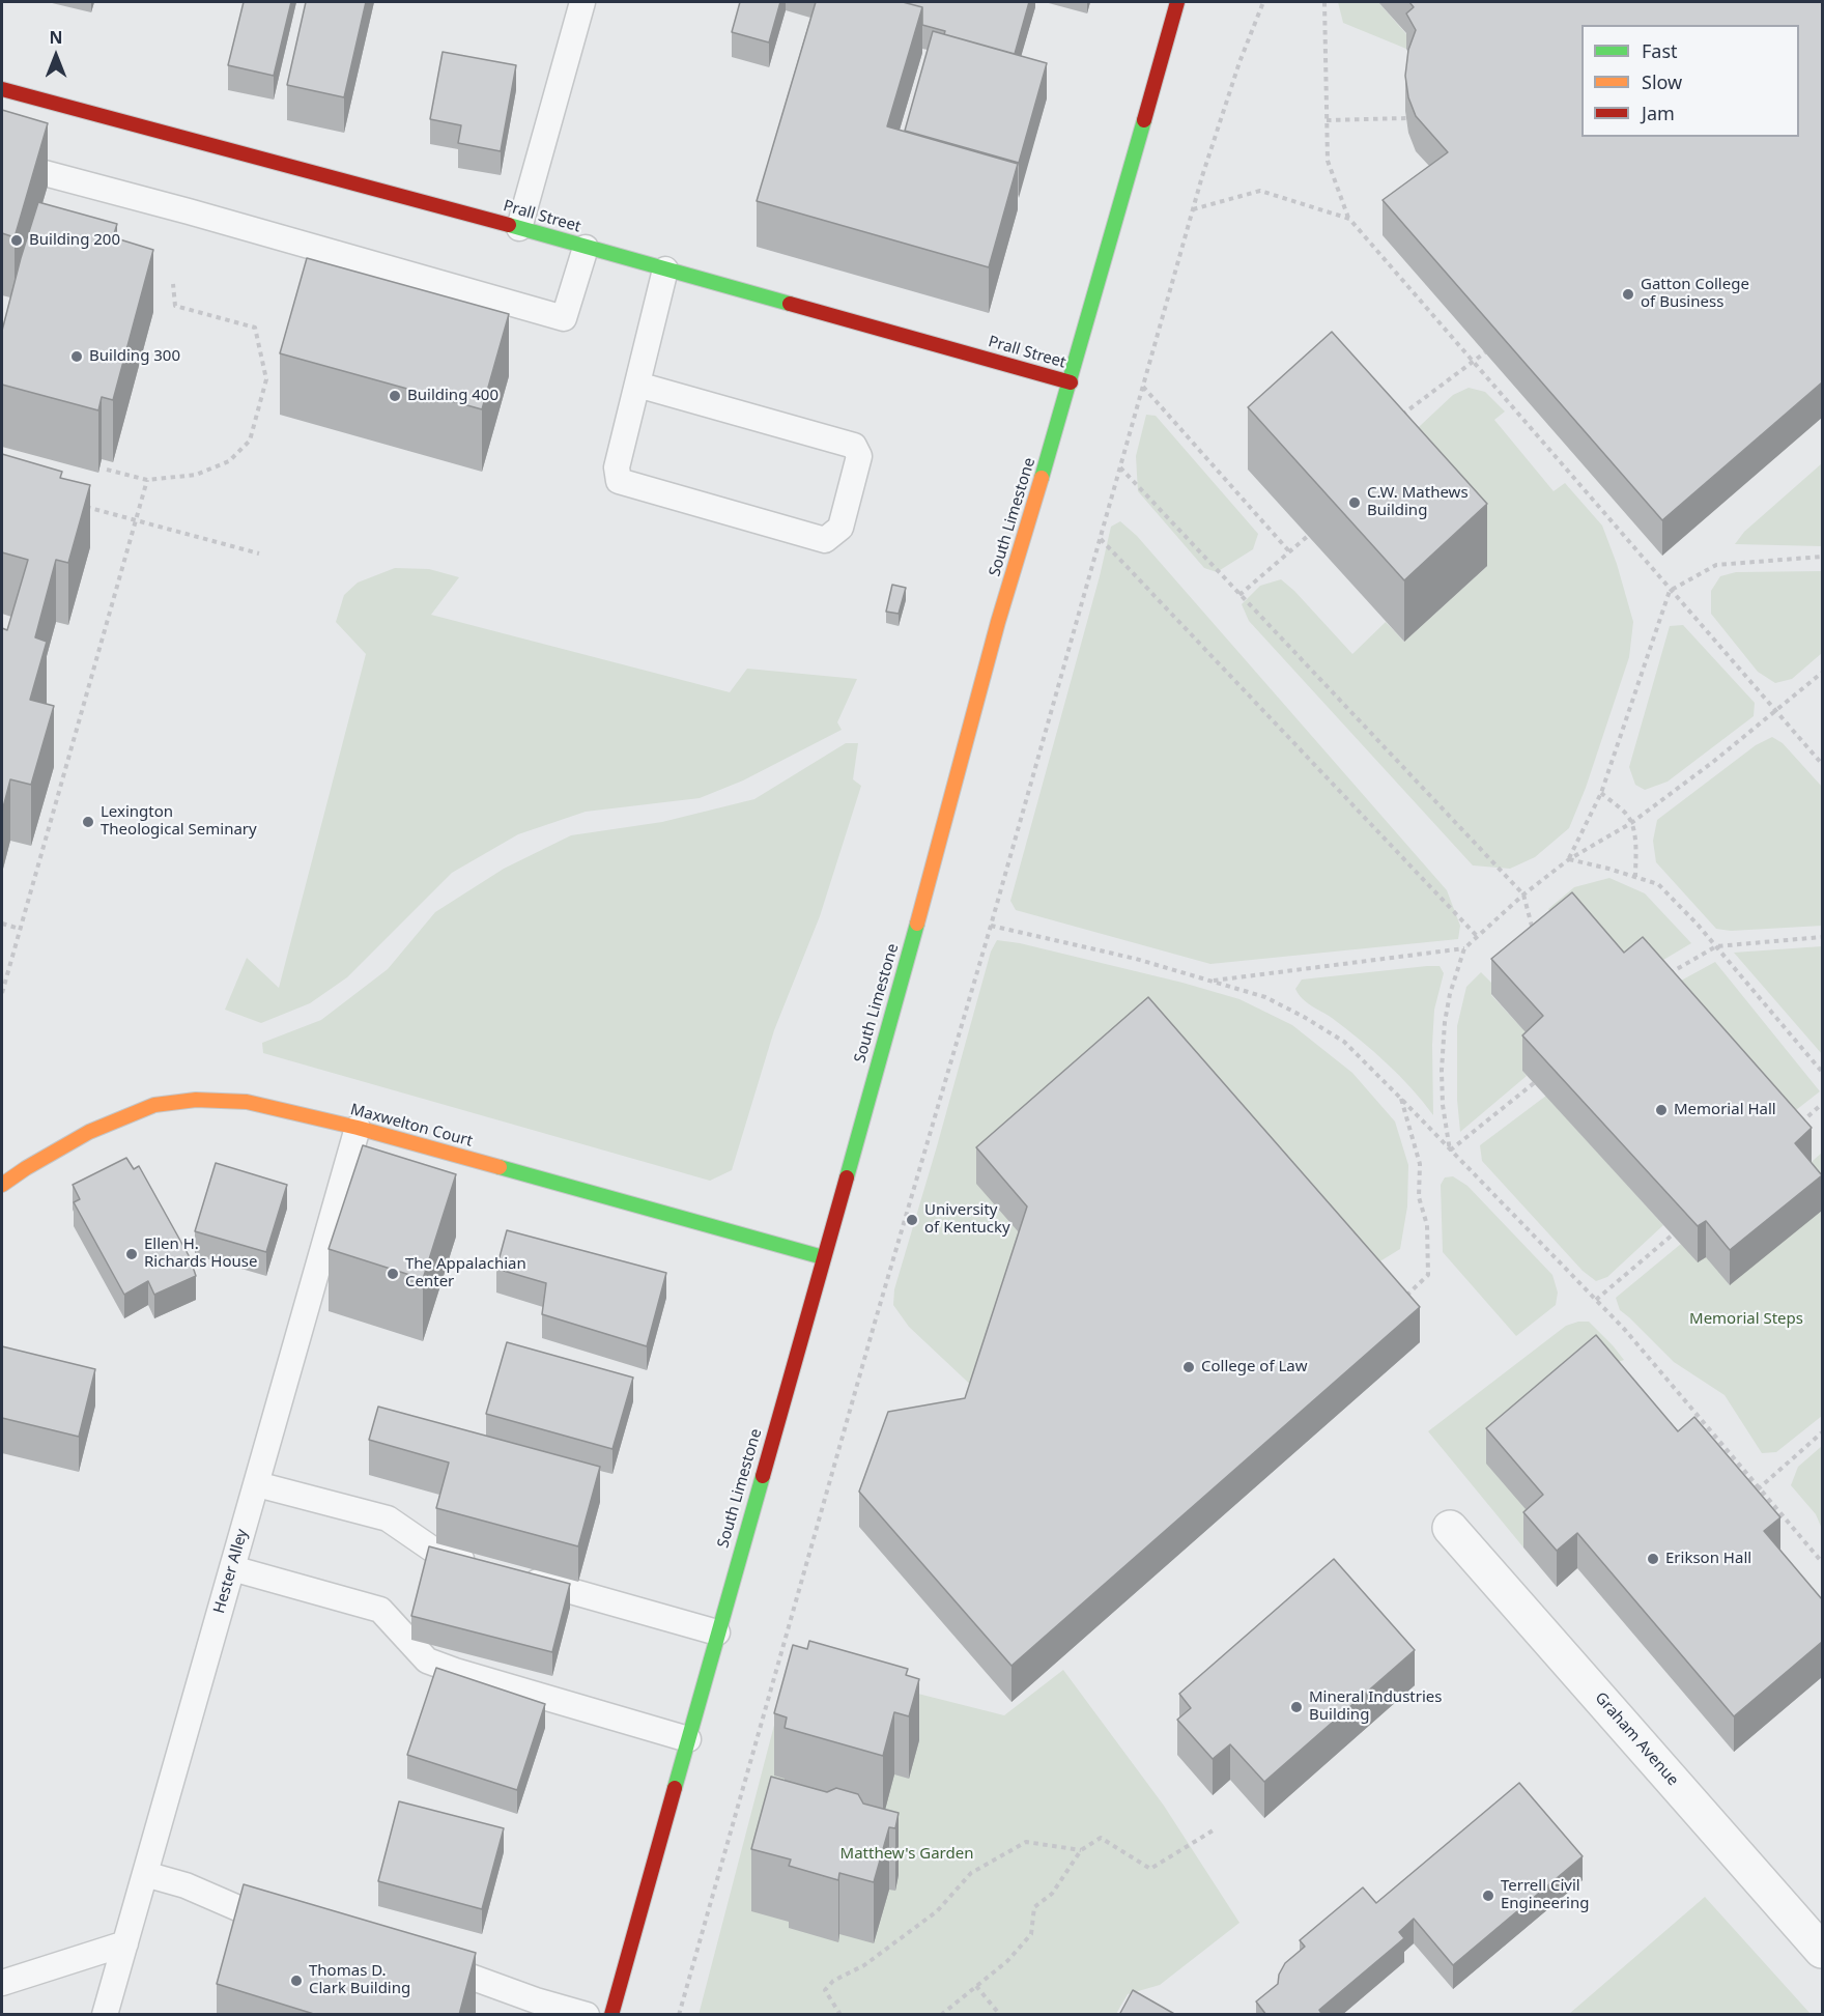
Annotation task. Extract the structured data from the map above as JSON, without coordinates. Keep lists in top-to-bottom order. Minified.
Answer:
{"streets":{"main road":["Prall Street","South Limestone","Maxwelton Court"],"street":["Graham Avenue"],"lane":["Hester Alley"]},"crossings":[["Prall Street","South Limestone"],["South Limestone","Maxwelton Court"],["Maxwelton Court","Hester Alley"]],"parks":["Memorial Steps","Matthew's Garden"],"places":["Building 200","Gatton College of Business","Building 300","Building 400","C.W. Mathews Building","Lexington Theological Seminary","Memorial Hall","University of Kentucky","Ellen H. Richards House","The Appalachian Center","College of Law","Erikson Hall","Mineral Industries Building","Terrell Civil Engineering","Thomas D. Clark Building"],"legend":["Fast","Slow","Jam"],"north":"top"}
